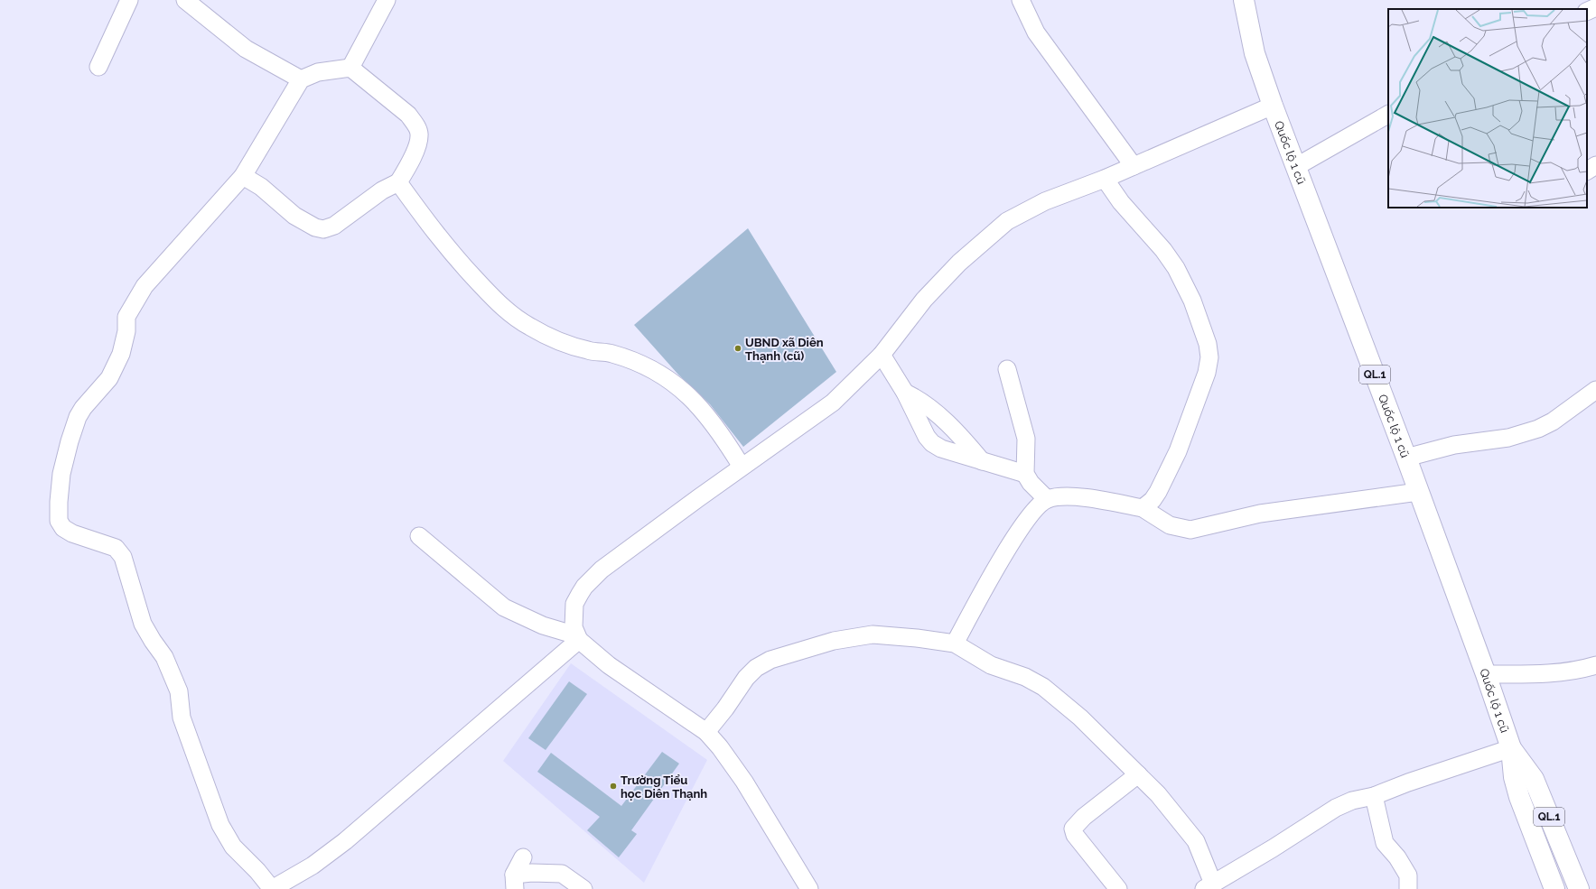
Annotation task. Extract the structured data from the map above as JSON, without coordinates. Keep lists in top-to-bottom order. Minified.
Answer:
{"streets":{"main road":["Quốc lộ 1 cũ","QL.1"]},"places":["UBND xã Diên Thạnh (cũ)","Trường Tiểu học Diên Thạnh"]}
